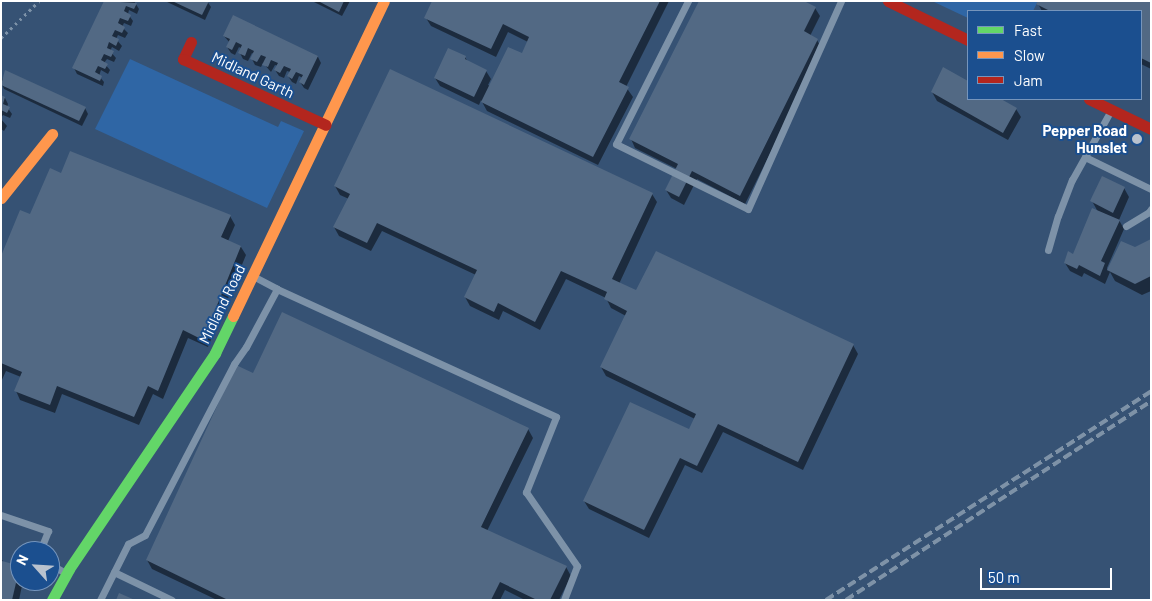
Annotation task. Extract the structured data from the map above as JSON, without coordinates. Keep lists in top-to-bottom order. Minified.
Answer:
{"streets":{"street":["Midland Garth","Midland Road"]},"crossings":[["Midland Garth","Midland Road"]],"places":["Pepper Road Hunslet"],"legend":["Fast","Slow","Jam"],"scale_bar":"50 m","north":"top left"}
